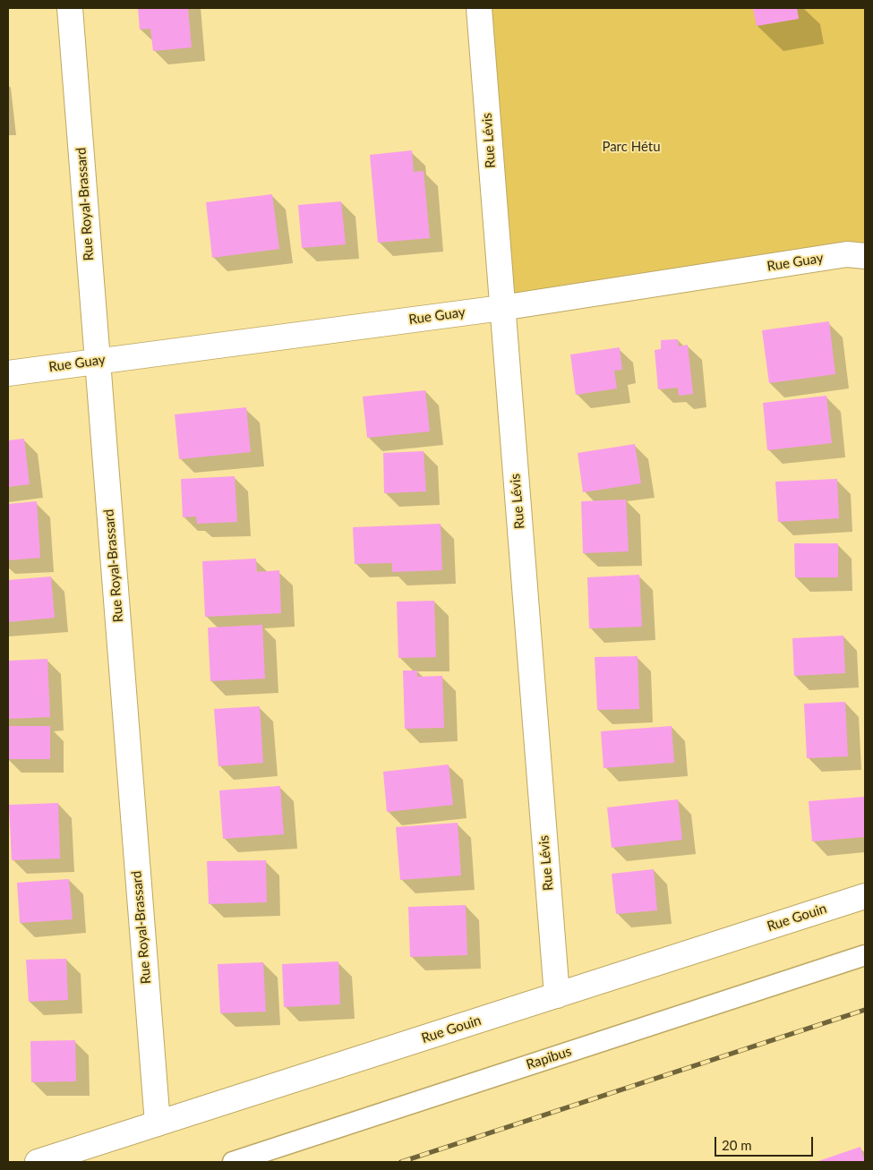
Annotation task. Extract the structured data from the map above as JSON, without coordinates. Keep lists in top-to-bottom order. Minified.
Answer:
{"streets":{"street":["Rue Lévis","Rue Royal-Brassard","Rue Guay","Rue Gouin"],"lane":["Rapibus"]},"crossings":[["Rue Lévis","Rue Guay"],["Rue Lévis","Rue Gouin"],["Rue Royal-Brassard","Rue Guay"],["Rue Royal-Brassard","Rue Gouin"]],"parks":["Parc Hétu"],"scale_bar":"20 m"}
